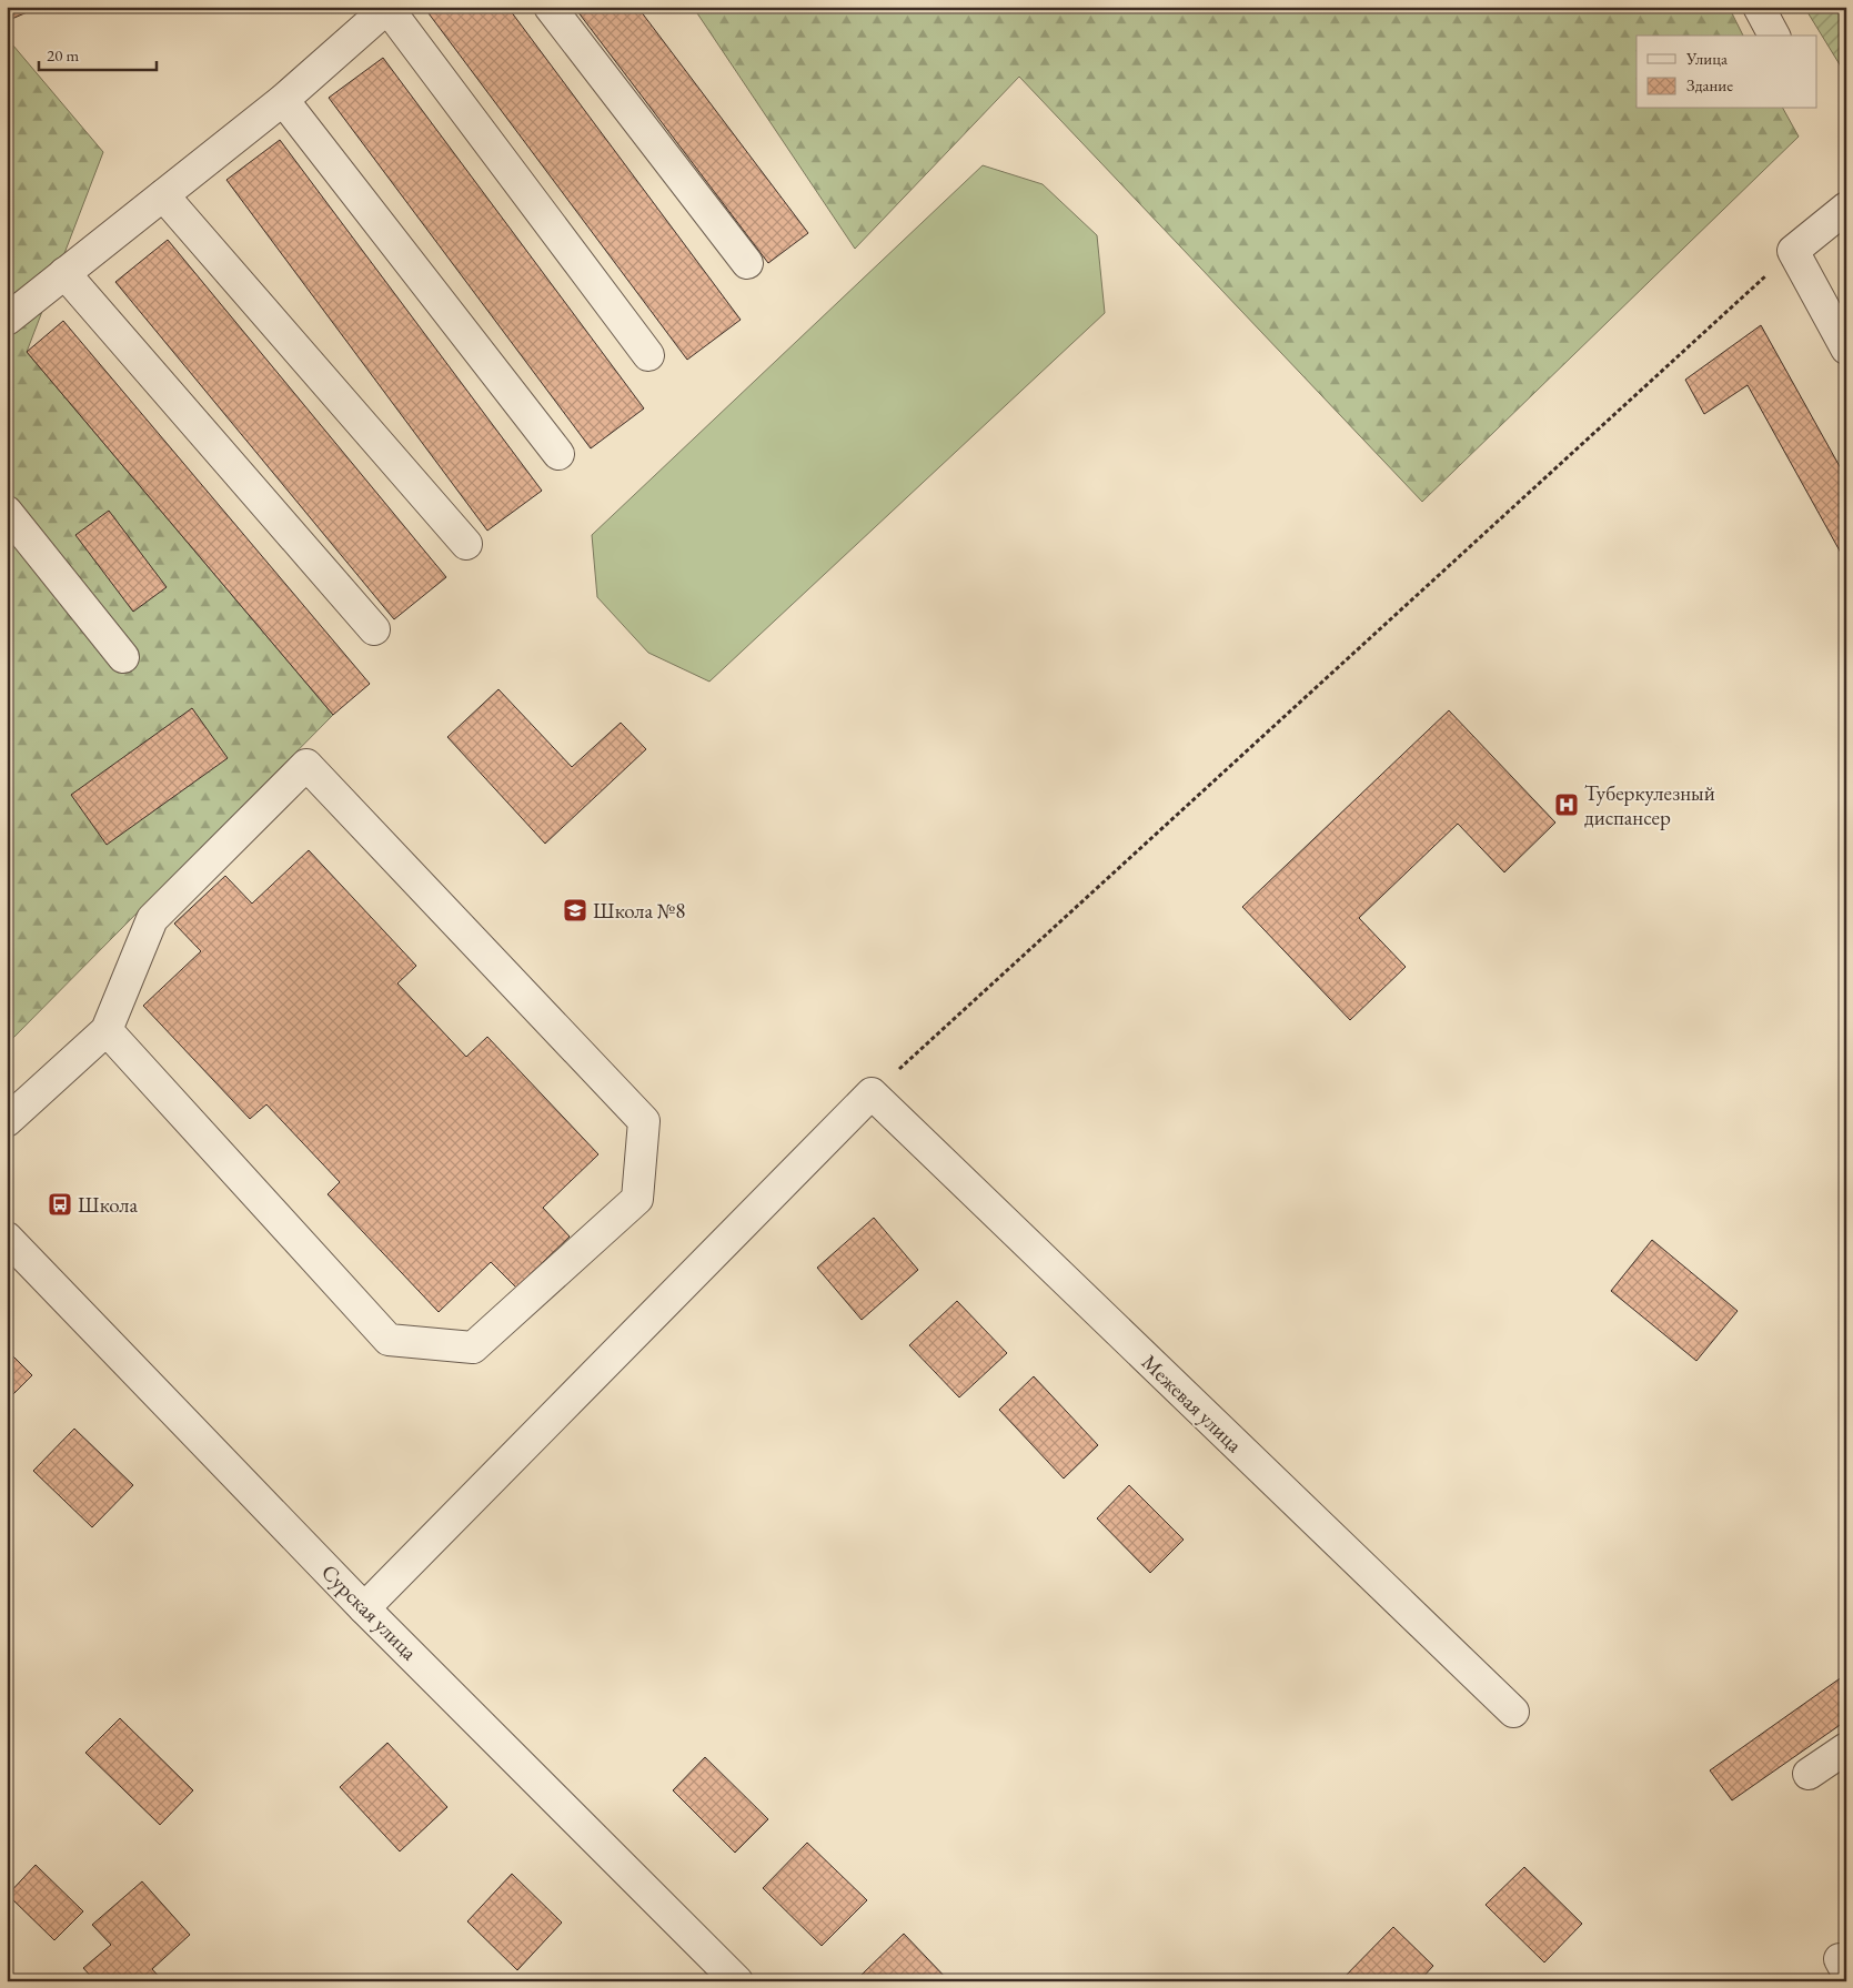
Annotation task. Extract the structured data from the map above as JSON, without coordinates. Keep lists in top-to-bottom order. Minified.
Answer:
{"streets":{"street":["Межевая улица","Сурская улица"]},"places":{"hospital":["Туберкулезный диспансер"],"school or university":["Школа №8"],"bus stop":["Школа"]},"legend":["Улица","Здание"],"scale_bar":"20 m"}
